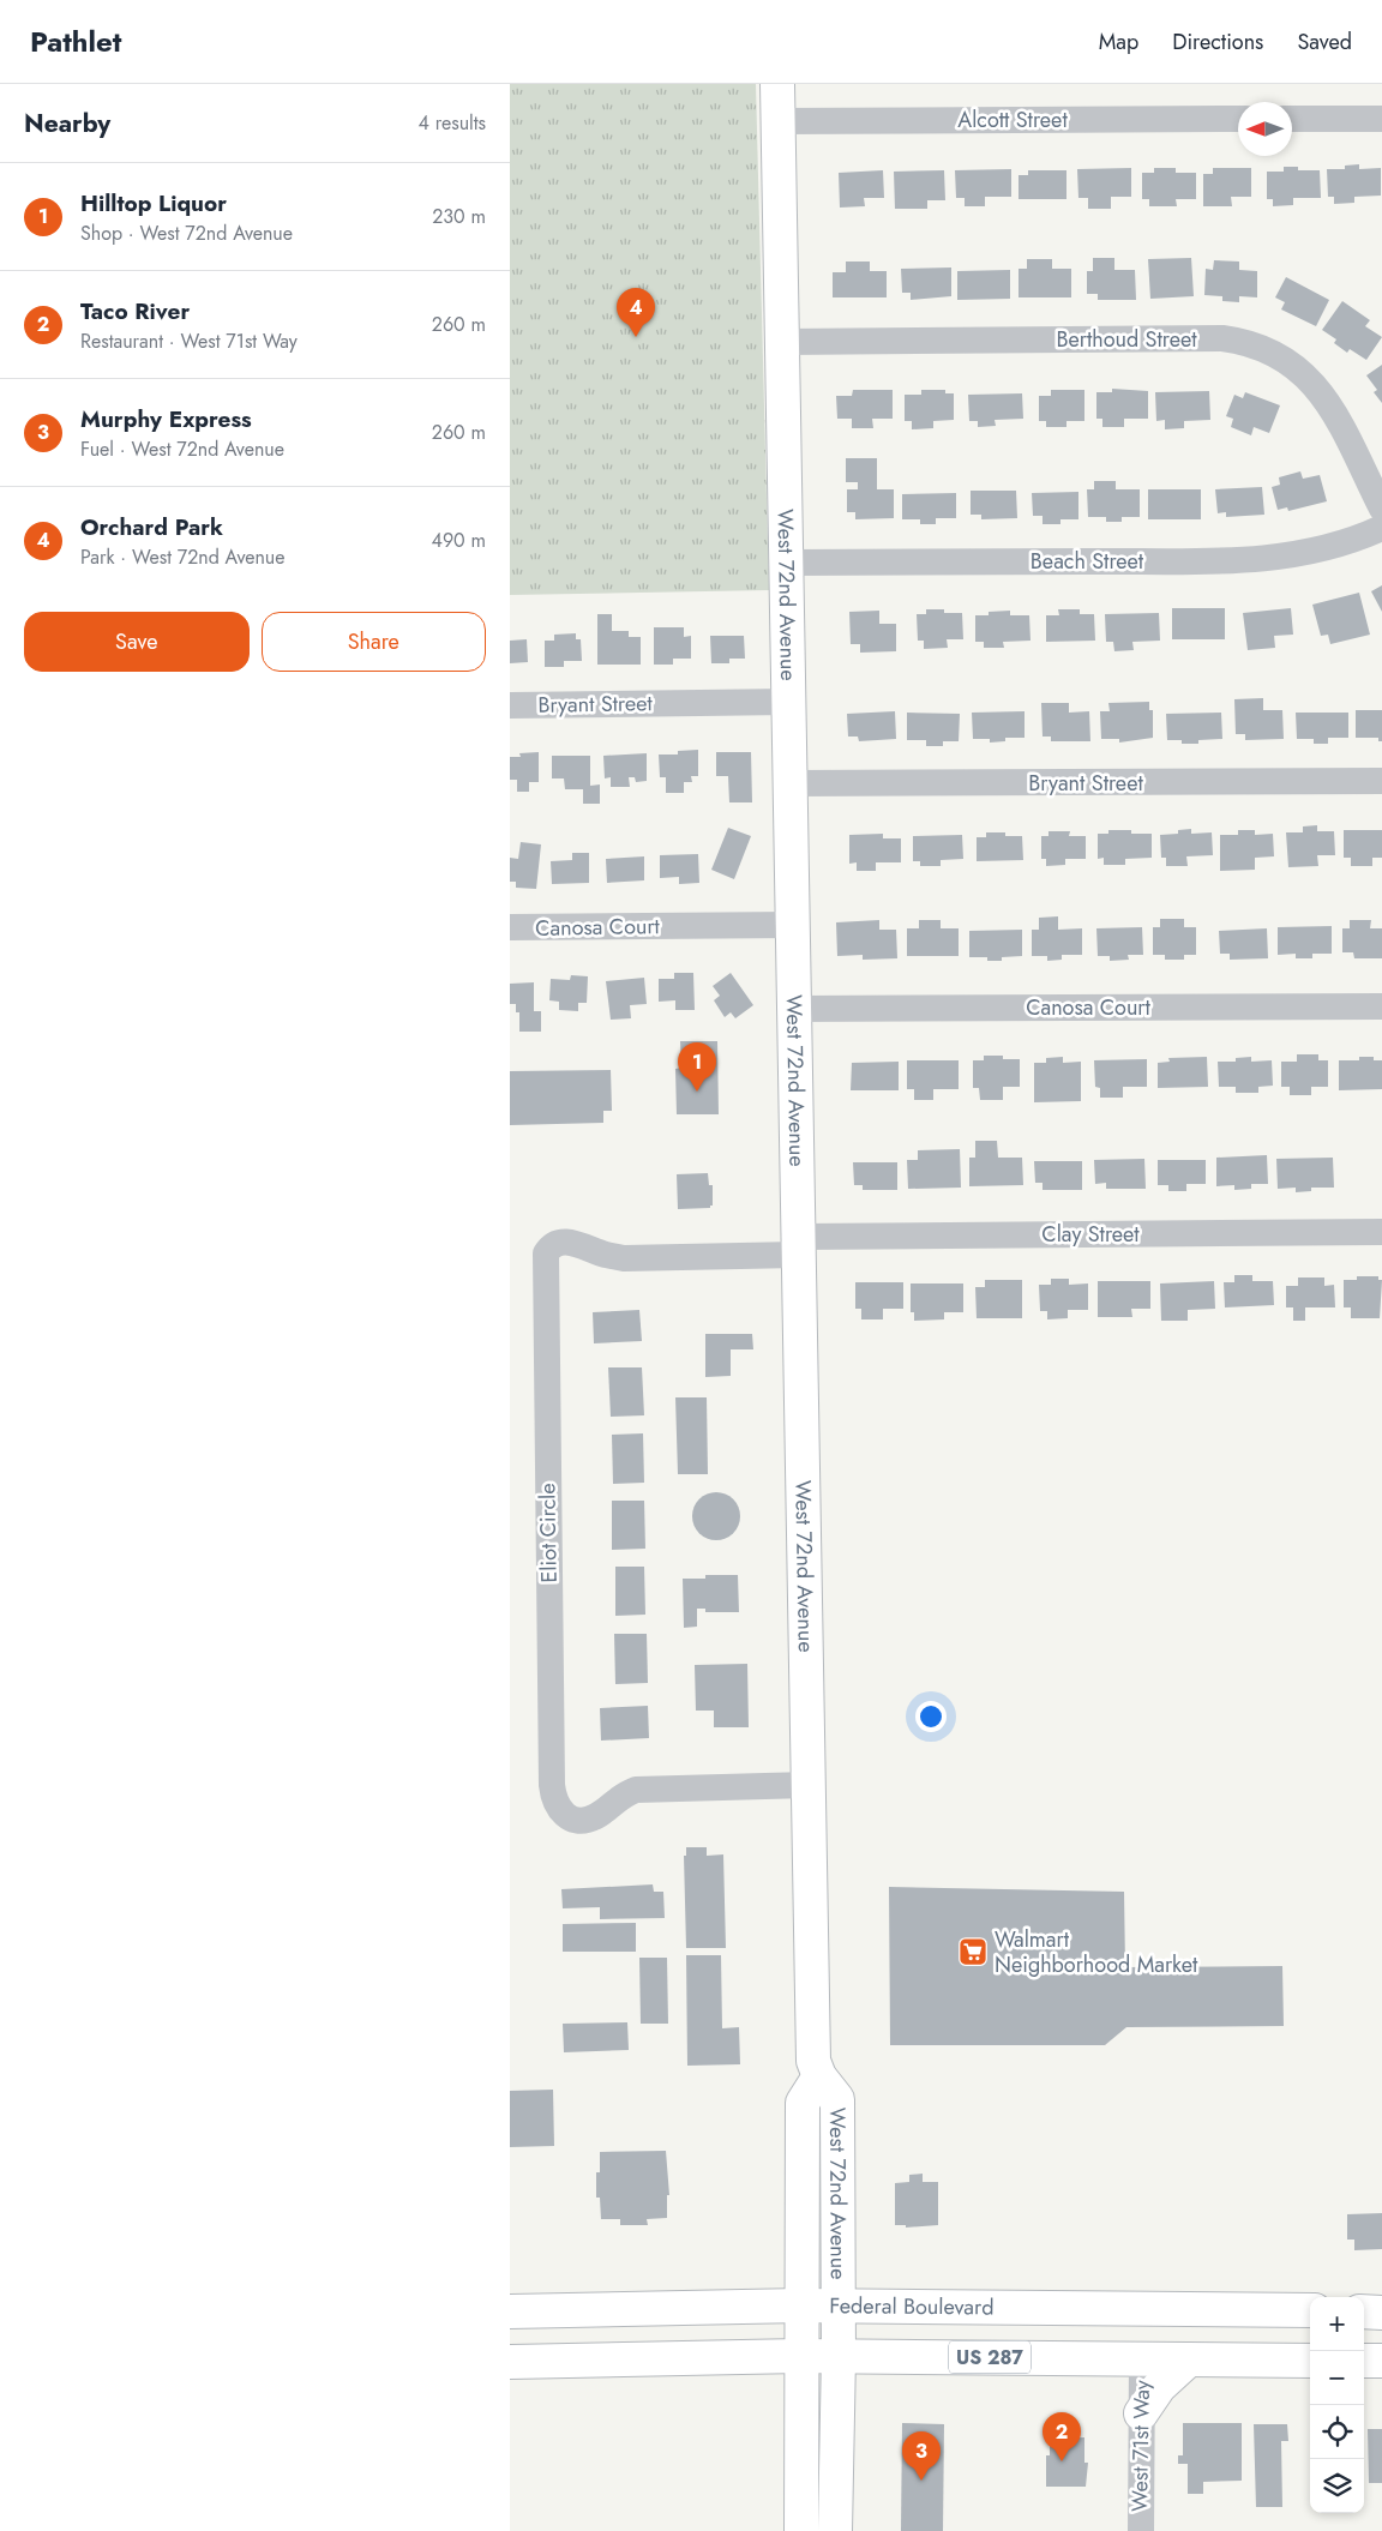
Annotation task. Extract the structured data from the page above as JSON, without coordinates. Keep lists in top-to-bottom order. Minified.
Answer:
{"streets":{"main road":["West 72nd Avenue","Federal Boulevard","US 287"],"street":["Alcott Street","Berthoud Street","Beach Street","Bryant Street","Canosa Court","Clay Street","Eliot Circle","West 71st Way"]},"crossings":[["Alcott Street","West 72nd Avenue"],["Berthoud Street","West 72nd Avenue"],["Beach Street","West 72nd Avenue"],["West 72nd Avenue","Bryant Street"],["West 72nd Avenue","Canosa Court"],["West 72nd Avenue","Clay Street"],["West 72nd Avenue","Eliot Circle"],["West 72nd Avenue","Federal Boulevard"],["West 72nd Avenue","US 287"],["Clay Street","Eliot Circle"],["US 287","West 71st Way"]],"places":{"supermarket":["Walmart Neighborhood Market"]},"north":"left","page":{"header":"Pathlet","nav":["Map","Directions","Saved"],"heading":["Nearby","4 results"],"list":[{"mark":"1","name":"Hilltop Liquor","note":"Shop · West 72nd Avenue","value":"230 m"},{"mark":"2","name":"Taco River","note":"Restaurant · West 71st Way","value":"260 m"},{"mark":"3","name":"Murphy Express","note":"Fuel · West 72nd Avenue","value":"260 m"},{"mark":"4","name":"Orchard Park","note":"Park · West 72nd Avenue","value":"490 m"}],"pins":["4","1","2","3"],"buttons":["Save","Share"],"map_buttons":["+","−"]}}
